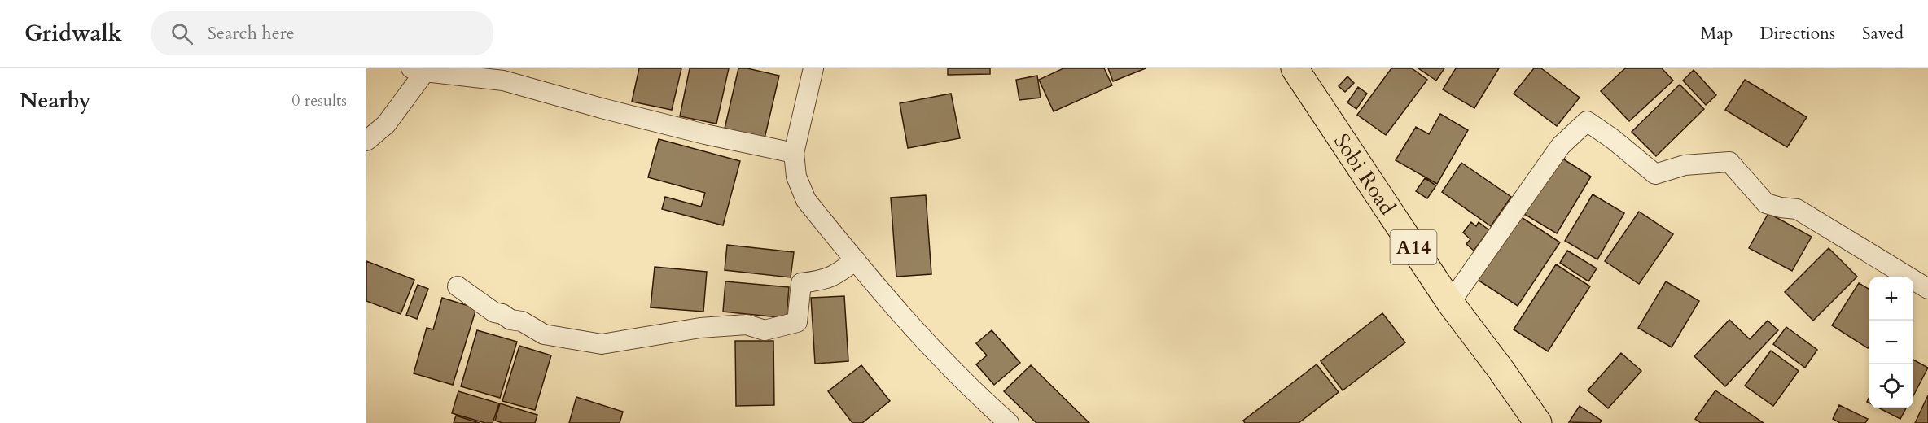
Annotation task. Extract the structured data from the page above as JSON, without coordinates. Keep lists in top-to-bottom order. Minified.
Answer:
{"streets":{"highway":["Sobi Road","A14"]},"page":{"header":"Gridwalk","search":"Search here","nav":["Map","Directions","Saved"],"heading":["Nearby","0 results"],"map_buttons":["+","−"]}}
